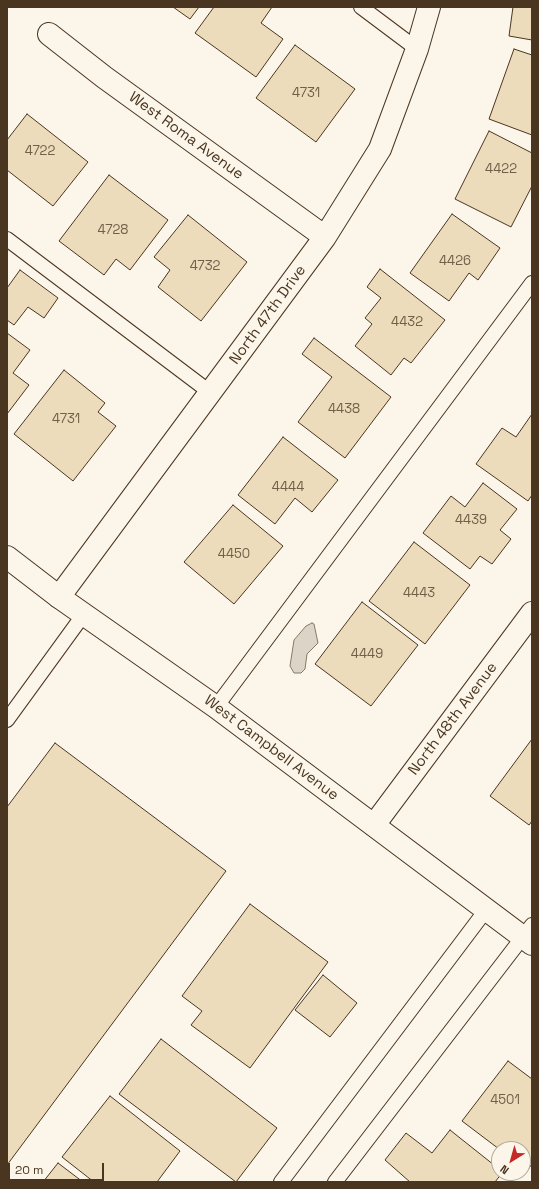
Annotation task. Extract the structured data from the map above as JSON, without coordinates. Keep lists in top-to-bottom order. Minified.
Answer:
{"streets":{"street":["West Roma Avenue","North 47th Drive","North 48th Avenue","West Campbell Avenue"]},"crossings":[["West Roma Avenue","North 47th Drive"],["North 47th Drive","West Campbell Avenue"],["North 48th Avenue","West Campbell Avenue"]],"house_numbers":["4731","4722","4422","4728","4426","4732","4432","4438","4731","4444","4439","4450","4443","4449","4501"],"scale_bar":"20 m","north":"bottom left"}
